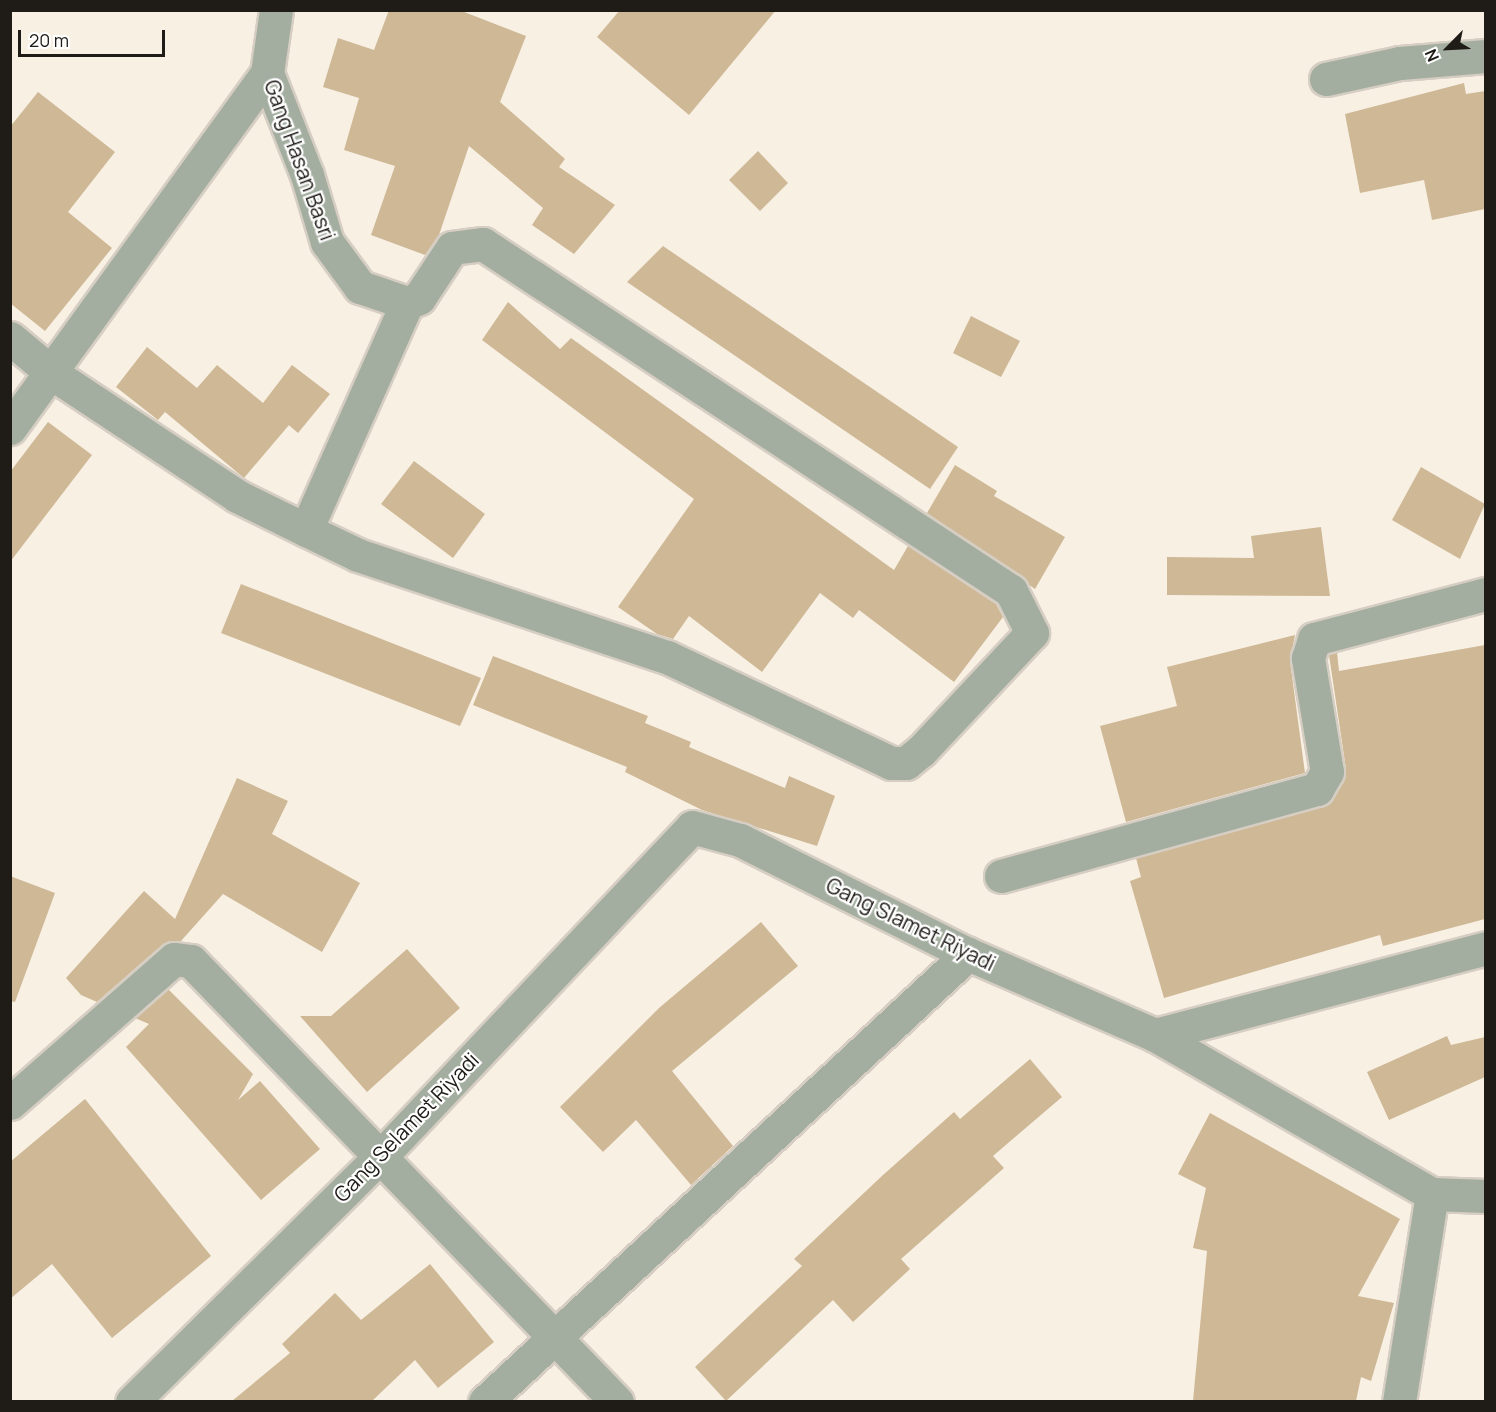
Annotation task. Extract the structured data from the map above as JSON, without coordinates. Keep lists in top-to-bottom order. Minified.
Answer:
{"streets":{"street":["Gang Hasan Basri","Gang Slamet Riyadi","Gang Selamet Riyadi"]},"crossings":[["Gang Slamet Riyadi","Gang Selamet Riyadi"]],"scale_bar":"20 m","north":"bottom left"}
